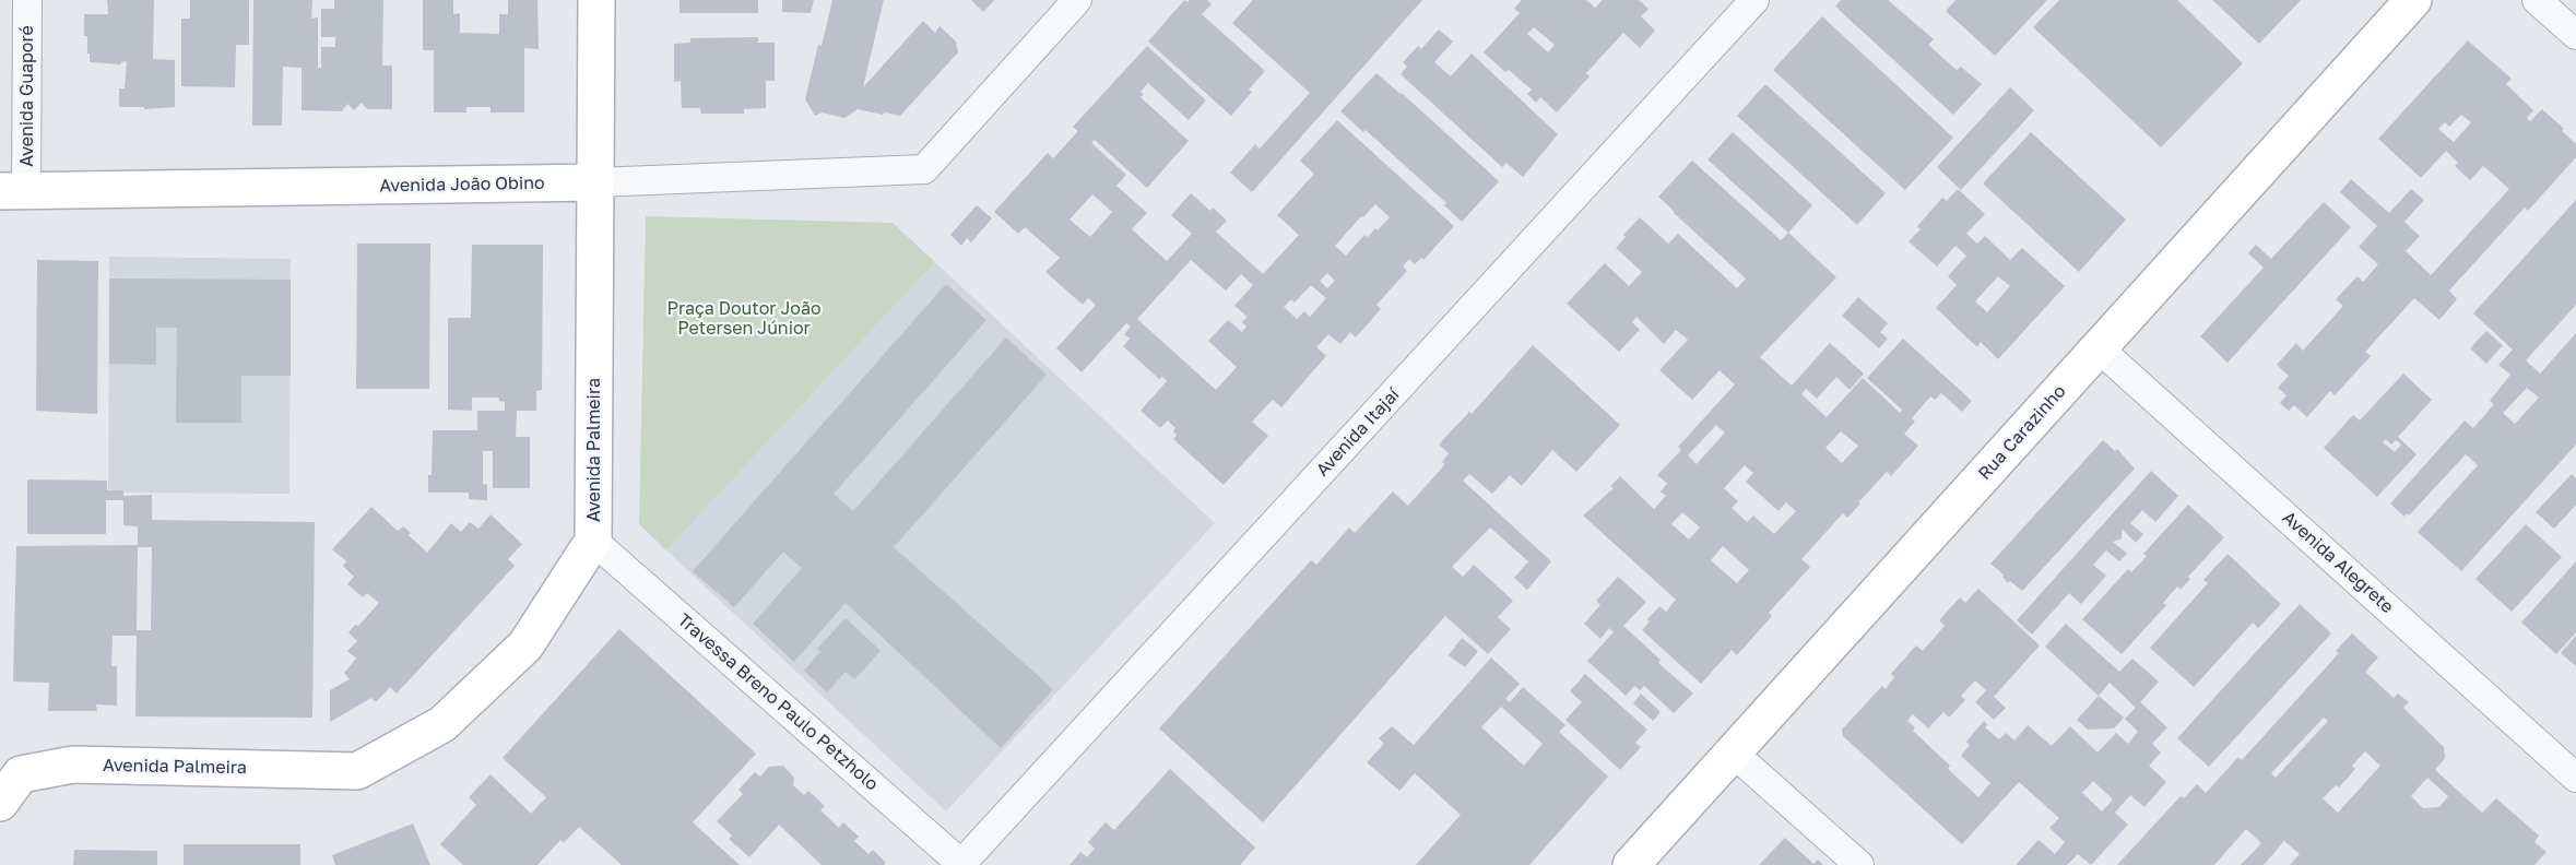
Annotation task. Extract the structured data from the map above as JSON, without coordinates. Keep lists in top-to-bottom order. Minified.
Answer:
{"streets":{"street":["Avenida Guaporé","Avenida João Obino","Avenida Itajaí","Rua Carazinho","Avenida Palmeira","Avenida Alegrete","Travessa Breno Paulo Petzholo"]},"crossings":[["Avenida Guaporé","Avenida João Obino"],["Avenida João Obino","Avenida Palmeira"],["Avenida Itajaí","Travessa Breno Paulo Petzholo"],["Rua Carazinho","Avenida Alegrete"],["Avenida Palmeira","Travessa Breno Paulo Petzholo"]],"parks":["Praça Doutor João Petersen Júnior"]}
